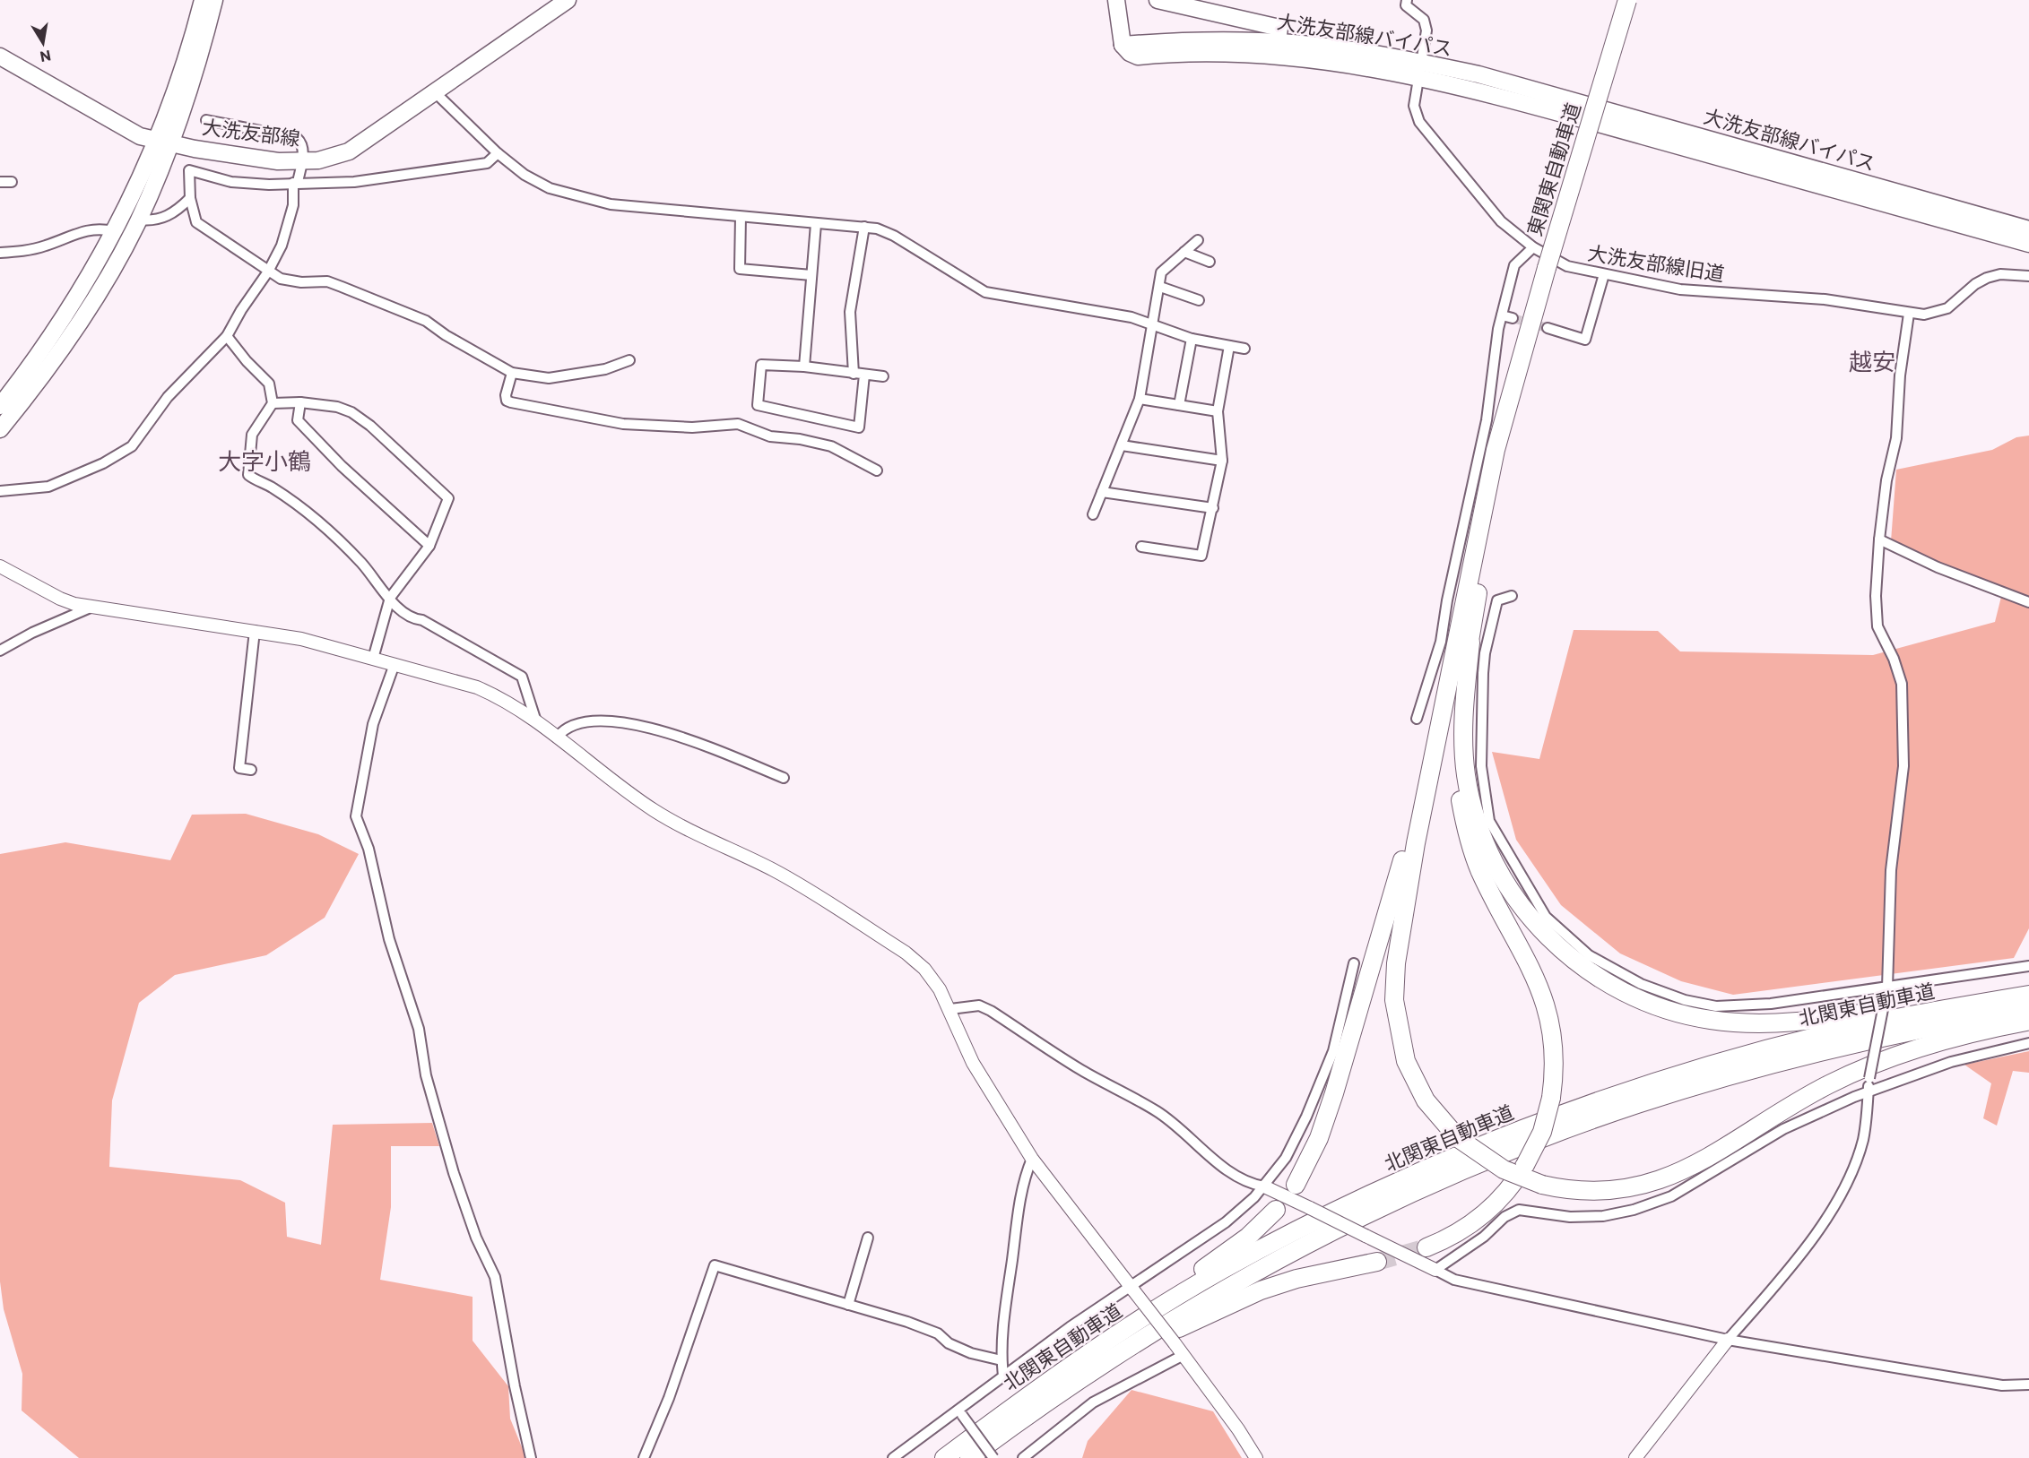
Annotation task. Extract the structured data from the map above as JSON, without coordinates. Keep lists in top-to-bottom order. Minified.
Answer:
{"streets":{"highway":["東関東自動車道","北関東自動車道"],"main road":["大洗友部線バイパス","大洗友部線"],"street":["大洗友部線旧道"]},"crossings":[["大洗友部線バイパス","大洗友部線旧道"]],"districts":["越安","大字小鶴"],"north":"bottom"}
